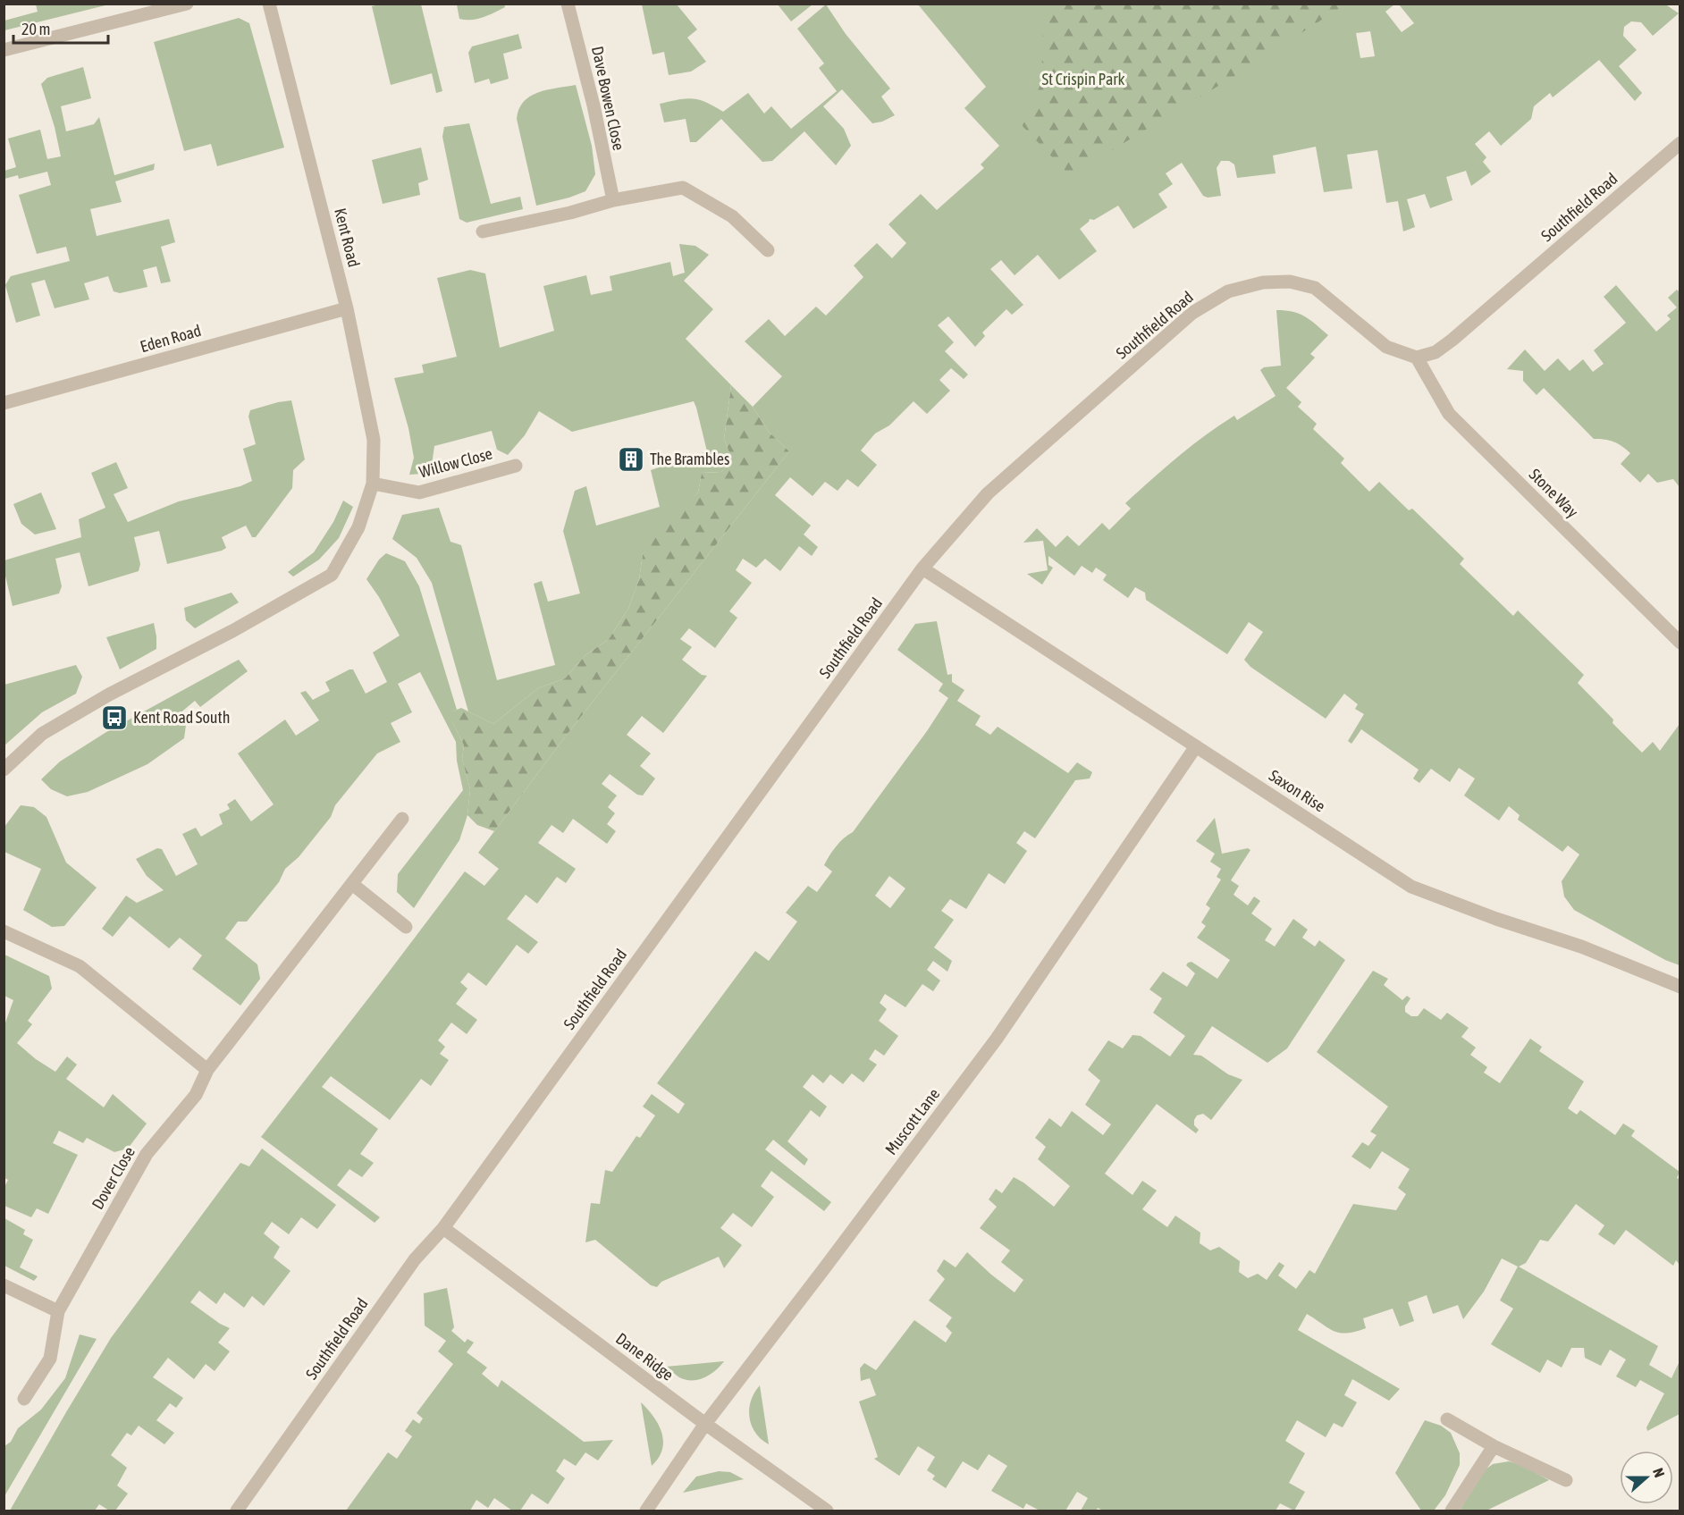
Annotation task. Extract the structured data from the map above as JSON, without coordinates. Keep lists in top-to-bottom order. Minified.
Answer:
{"streets":{"street":["Dave Bowen Close","Southfield Road","Kent Road","Eden Road","Willow Close","Stone Way","Saxon Rise","Muscott Lane","Dover Close","Dane Ridge"]},"crossings":[["Southfield Road","Stone Way"],["Southfield Road","Saxon Rise"],["Southfield Road","Dane Ridge"],["Kent Road","Eden Road"],["Kent Road","Willow Close"],["Saxon Rise","Muscott Lane"],["Muscott Lane","Dane Ridge"]],"parks":["St Crispin Park"],"places":{"building":["The Brambles"],"bus stop":["Kent Road South"]},"scale_bar":"20 m","north":"right"}
